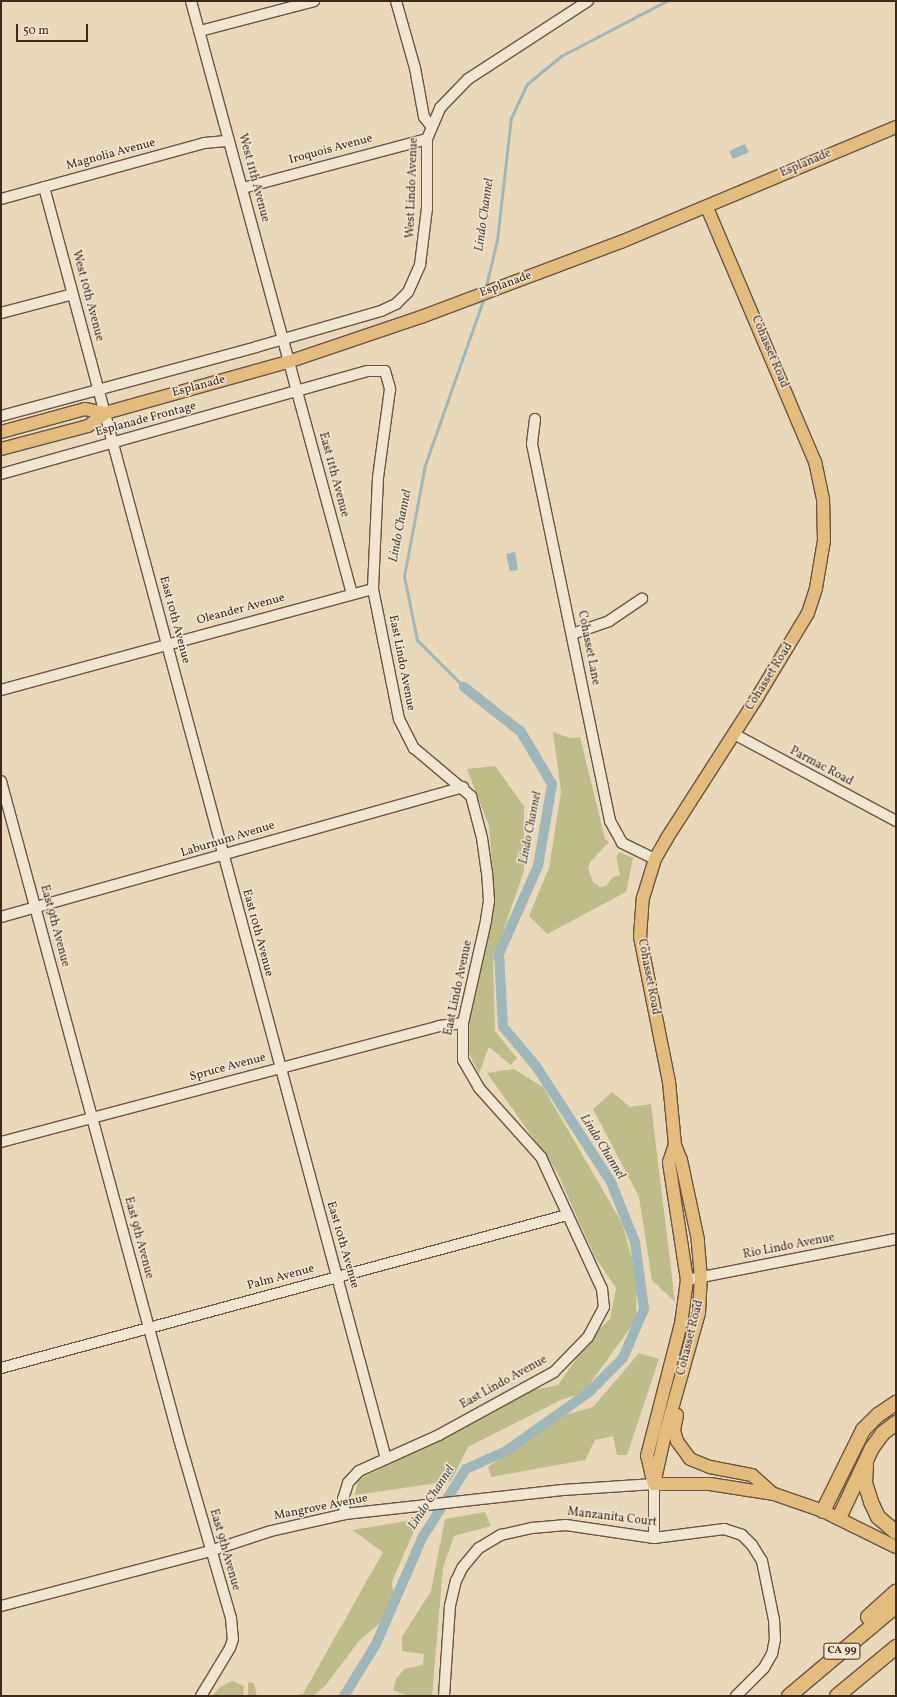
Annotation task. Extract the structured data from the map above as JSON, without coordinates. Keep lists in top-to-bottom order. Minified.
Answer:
{"streets":{"highway":["CA 99"],"main road":["Esplanade","Cohasset Road"],"street":["Iroquois Avenue","Magnolia Avenue","West 11th Avenue","West Lindo Avenue","West 10th Avenue","Esplanade Frontage","East 11th Avenue","Oleander Avenue","East 10th Avenue","Cohasset Lane","East Lindo Avenue","Parmac Road","Laburnum Avenue","East 9th Avenue","Spruce Avenue","Rio Lindo Avenue","Palm Avenue","Mangrove Avenue","Manzanita Court"]},"crossings":[["Iroquois Avenue","West 11th Avenue"],["Iroquois Avenue","West Lindo Avenue"],["Magnolia Avenue","West 11th Avenue"],["Magnolia Avenue","West 10th Avenue"],["Esplanade","West 11th Avenue"],["Esplanade","West 10th Avenue"],["Esplanade","Cohasset Road"],["Esplanade","East 11th Avenue"],["Esplanade","East 10th Avenue"],["West 11th Avenue","West Lindo Avenue"],["West 11th Avenue","East 11th Avenue"],["West 10th Avenue","East 10th Avenue"],["Cohasset Road","Cohasset Lane"],["Cohasset Road","Parmac Road"],["Cohasset Road","Rio Lindo Avenue"],["Cohasset Road","Mangrove Avenue"],["Esplanade Frontage","East 11th Avenue"],["Esplanade Frontage","East 10th Avenue"],["Esplanade Frontage","East Lindo Avenue"],["East 11th Avenue","Oleander Avenue"],["Oleander Avenue","East 10th Avenue"],["Oleander Avenue","East Lindo Avenue"],["East 10th Avenue","East Lindo Avenue"],["East 10th Avenue","Laburnum Avenue"],["East 10th Avenue","Spruce Avenue"],["East 10th Avenue","Palm Avenue"],["East Lindo Avenue","Laburnum Avenue"],["East Lindo Avenue","Spruce Avenue"],["East Lindo Avenue","Palm Avenue"],["East Lindo Avenue","Mangrove Avenue"],["Laburnum Avenue","East 9th Avenue"],["East 9th Avenue","Spruce Avenue"],["East 9th Avenue","Palm Avenue"],["East 9th Avenue","Mangrove Avenue"]],"water":["Lindo Channel"],"scale_bar":"50 m"}
